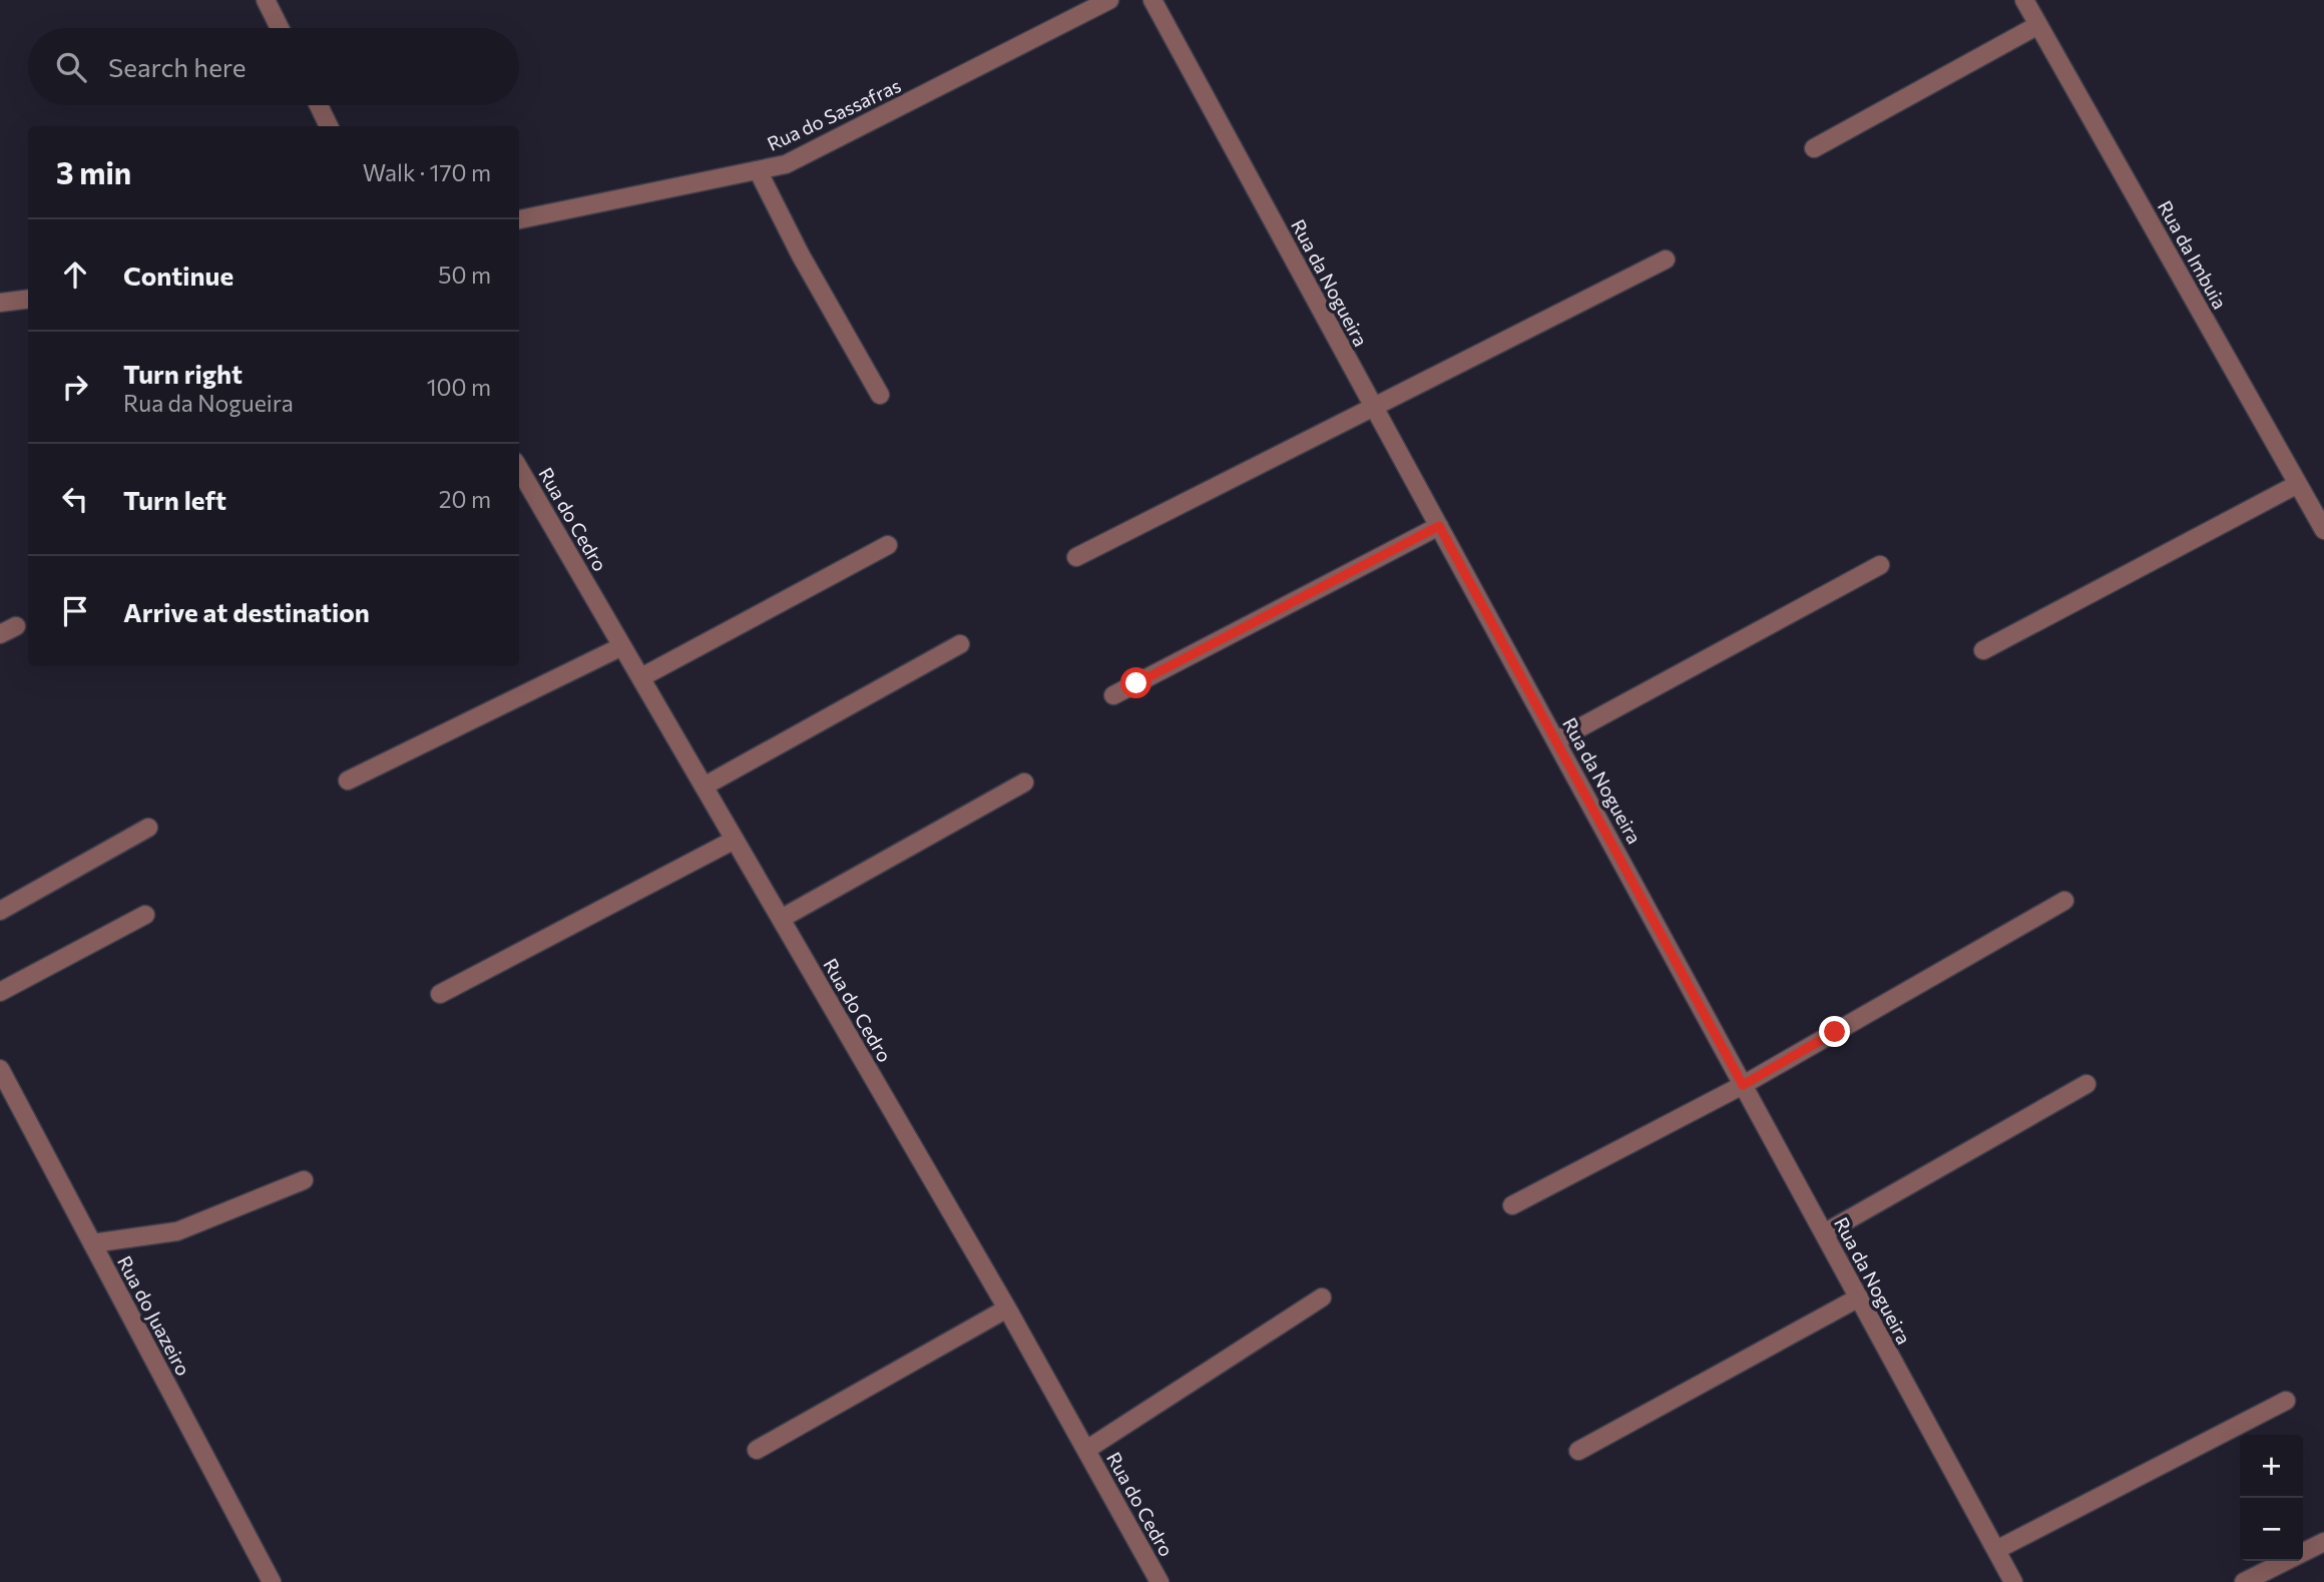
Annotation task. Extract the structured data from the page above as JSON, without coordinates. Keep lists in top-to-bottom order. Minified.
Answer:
{"streets":{"street":["Rua do Sassafras","Rua da Imbuia","Rua da Nogueira","Rua do Cedro","Rua do Juazeiro"]},"page":{"search":"Search here","heading":["3 min","Walk · 170 m"],"list":[["Continue","50 m"],["Turn right","Rua da Nogueira","100 m"],["Turn left","20 m"],"Arrive at destination"],"map_buttons":["+","−"]}}
